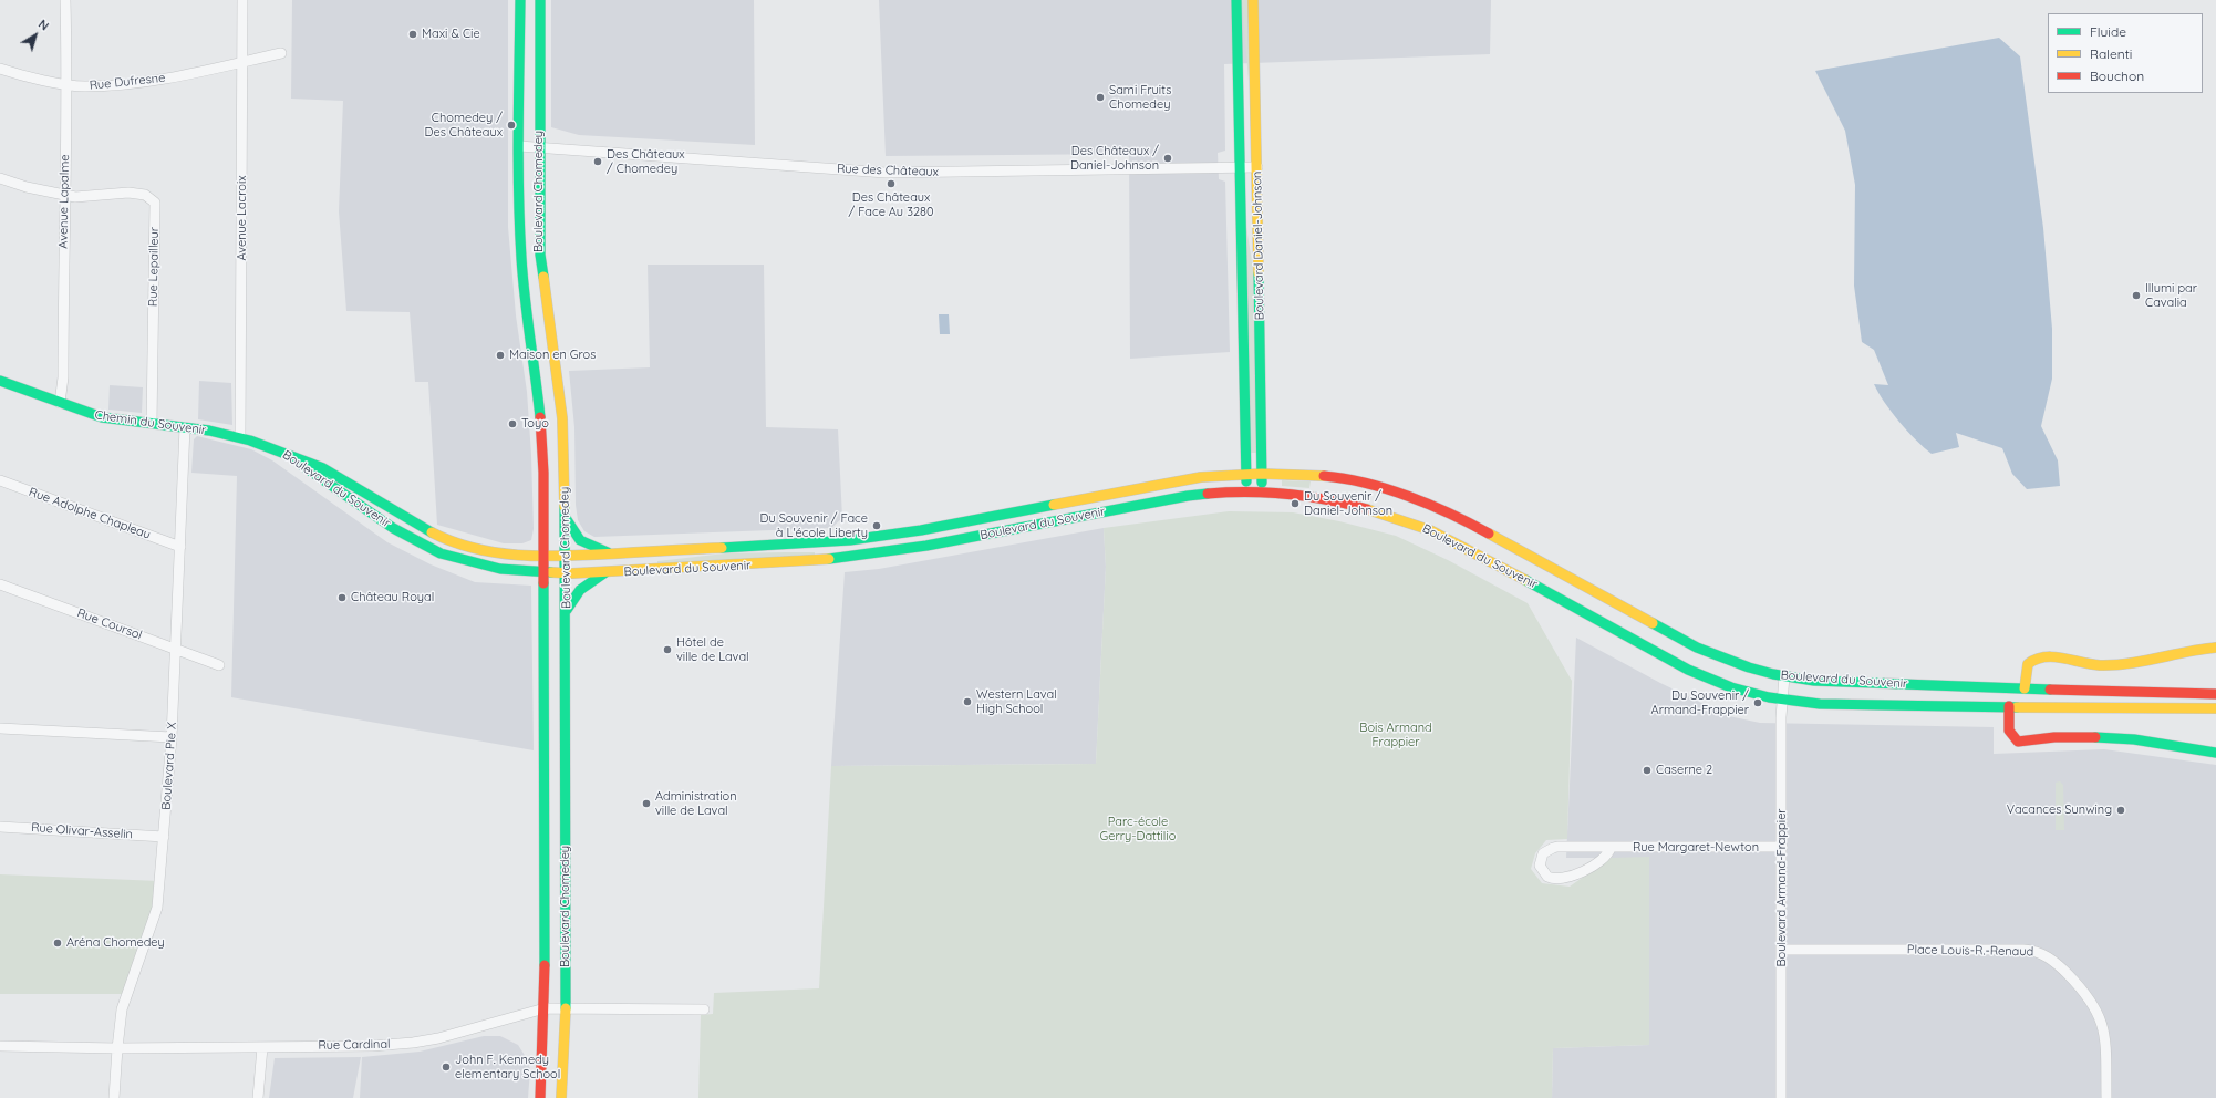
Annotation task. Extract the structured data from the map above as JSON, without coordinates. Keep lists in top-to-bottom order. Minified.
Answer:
{"streets":{"street":["Rue Dufresne","Rue des Châteaux","Boulevard Chomedey","Avenue Lapalme","Avenue Lacroix","Boulevard Daniel-Johnson","Rue Lepailleur","Chemin du Souvenir","Boulevard du Souvenir","Rue Adolphe Chapleau","Rue Coursol","Boulevard Pie X","Rue Olivar-Asselin","Rue Margaret-Newton","Boulevard Armand-Frappier","Place Louis-R.-Renaud","Rue Cardinal"]},"crossings":[["Rue Dufresne","Avenue Lapalme"],["Rue Dufresne","Avenue Lacroix"],["Rue des Châteaux","Boulevard Chomedey"],["Rue des Châteaux","Boulevard Daniel-Johnson"],["Boulevard Chomedey","Boulevard du Souvenir"],["Boulevard Chomedey","Rue Cardinal"],["Avenue Lapalme","Rue Lepailleur"],["Avenue Lapalme","Chemin du Souvenir"],["Avenue Lacroix","Chemin du Souvenir"],["Boulevard Daniel-Johnson","Boulevard du Souvenir"],["Rue Lepailleur","Chemin du Souvenir"],["Chemin du Souvenir","Boulevard du Souvenir"],["Chemin du Souvenir","Boulevard Pie X"],["Boulevard du Souvenir","Boulevard Armand-Frappier"],["Rue Adolphe Chapleau","Boulevard Pie X"],["Rue Coursol","Boulevard Pie X"],["Boulevard Pie X","Rue Olivar-Asselin"],["Boulevard Pie X","Rue Cardinal"],["Rue Margaret-Newton","Boulevard Armand-Frappier"],["Boulevard Armand-Frappier","Place Louis-R.-Renaud"]],"parks":["Bois Armand Frappier","Parc-école Gerry-Dattilio"],"places":["Maxi & Cie","Sami Fruits Chomedey","Chomedey / Des Châteaux","Des Châteaux / Daniel-Johnson","Des Châteaux / Chomedey","Des Châteaux / Face Au 3280","Illumi par Cavalia","Maison en Gros","Toyo","Du Souvenir / Daniel-Johnson","Du Souvenir / Face à L'école Liberty","Château Royal","Hôtel de ville de Laval","Western Laval High School","Du Souvenir / Armand-Frappier","Caserne 2","Administration ville de Laval","Vacances Sunwing","Aréna Chomedey","John F. Kennedy elementary School"],"legend":["Fluide","Ralenti","Bouchon"],"north":"top right"}
